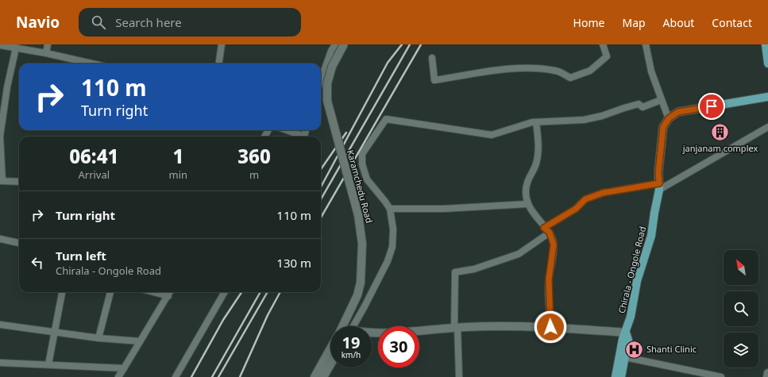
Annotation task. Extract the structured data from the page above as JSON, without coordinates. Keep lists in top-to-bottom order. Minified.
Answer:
{"streets":{"main road":["Chirala - Ongole Road"],"street":["Karamchedu Road"]},"places":{"building":["janjanam complex"],"hospital":["Shanti Clinic"]},"north":"top left","page":{"header":"Navio","search":"Search here","nav":["Home","Map","About","Contact"],"turn":["110 m","Turn right"],"eta":["06:41","Arrival","1","min","360","m"],"list":[{"name":"Turn right","value":"110 m"},{"name":"Turn left","note":"Chirala - Ongole Road","value":"130 m"}],"speed":"19 km/h","limit":"30"}}
